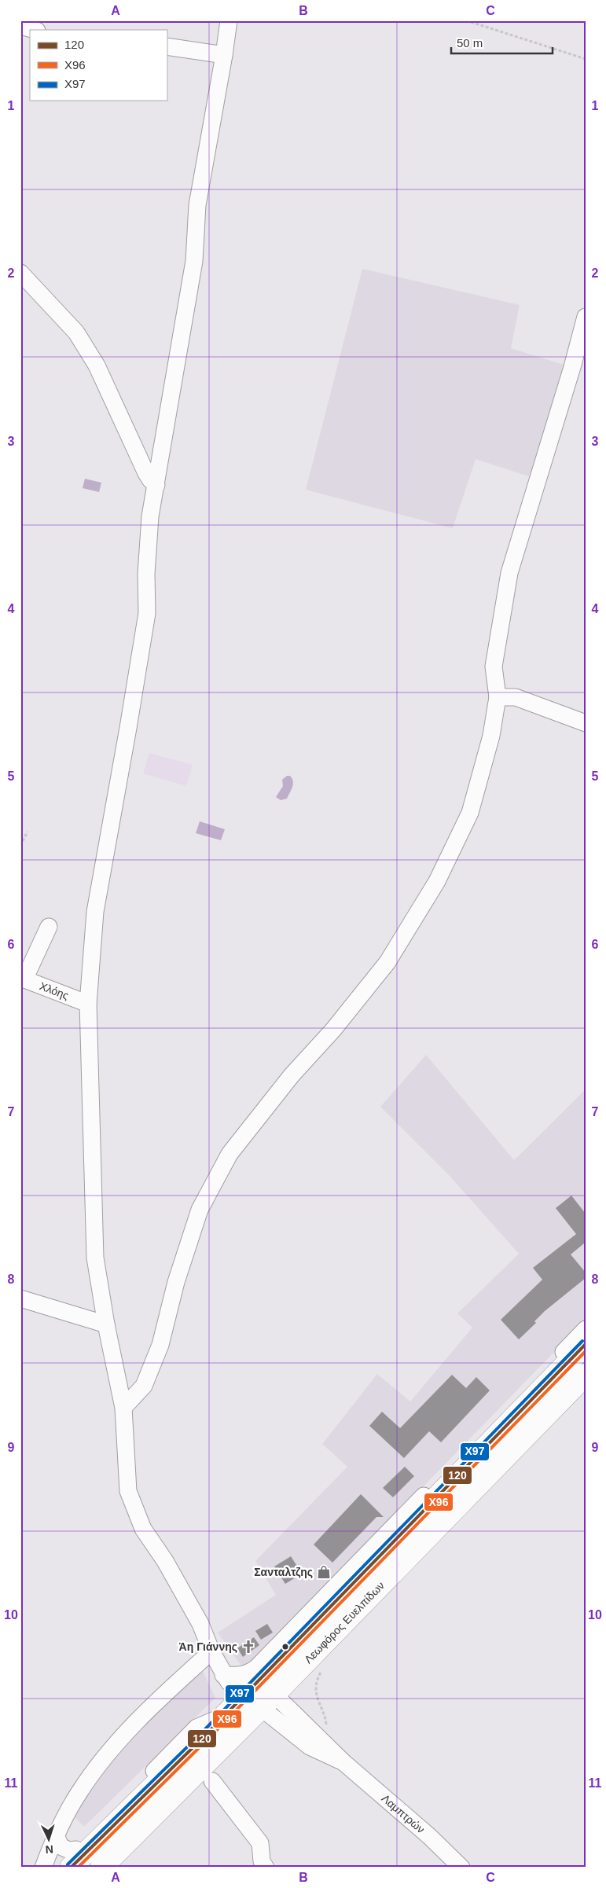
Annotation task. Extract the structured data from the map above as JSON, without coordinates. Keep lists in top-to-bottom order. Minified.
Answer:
{"streets":{"main road":["Λεωφόρος Ευελπίδων"],"street":["Χλόης","Λαμπτρών"]},"crossings":[["Λεωφόρος Ευελπίδων","Λαμπτρών"]],"places":{"shop":["Σανταλτζης"],"church":["Άη Γιάννης"]},"lines":["transit line X97","transit line 120","transit line Χ96"],"legend":["120","Χ96","X97"],"scale_bar":"50 m","north":"bottom","grid":{"columns":["A","B","C"],"rows":["1","2","3","4","5","6","7","8","9","10","11"]}}
